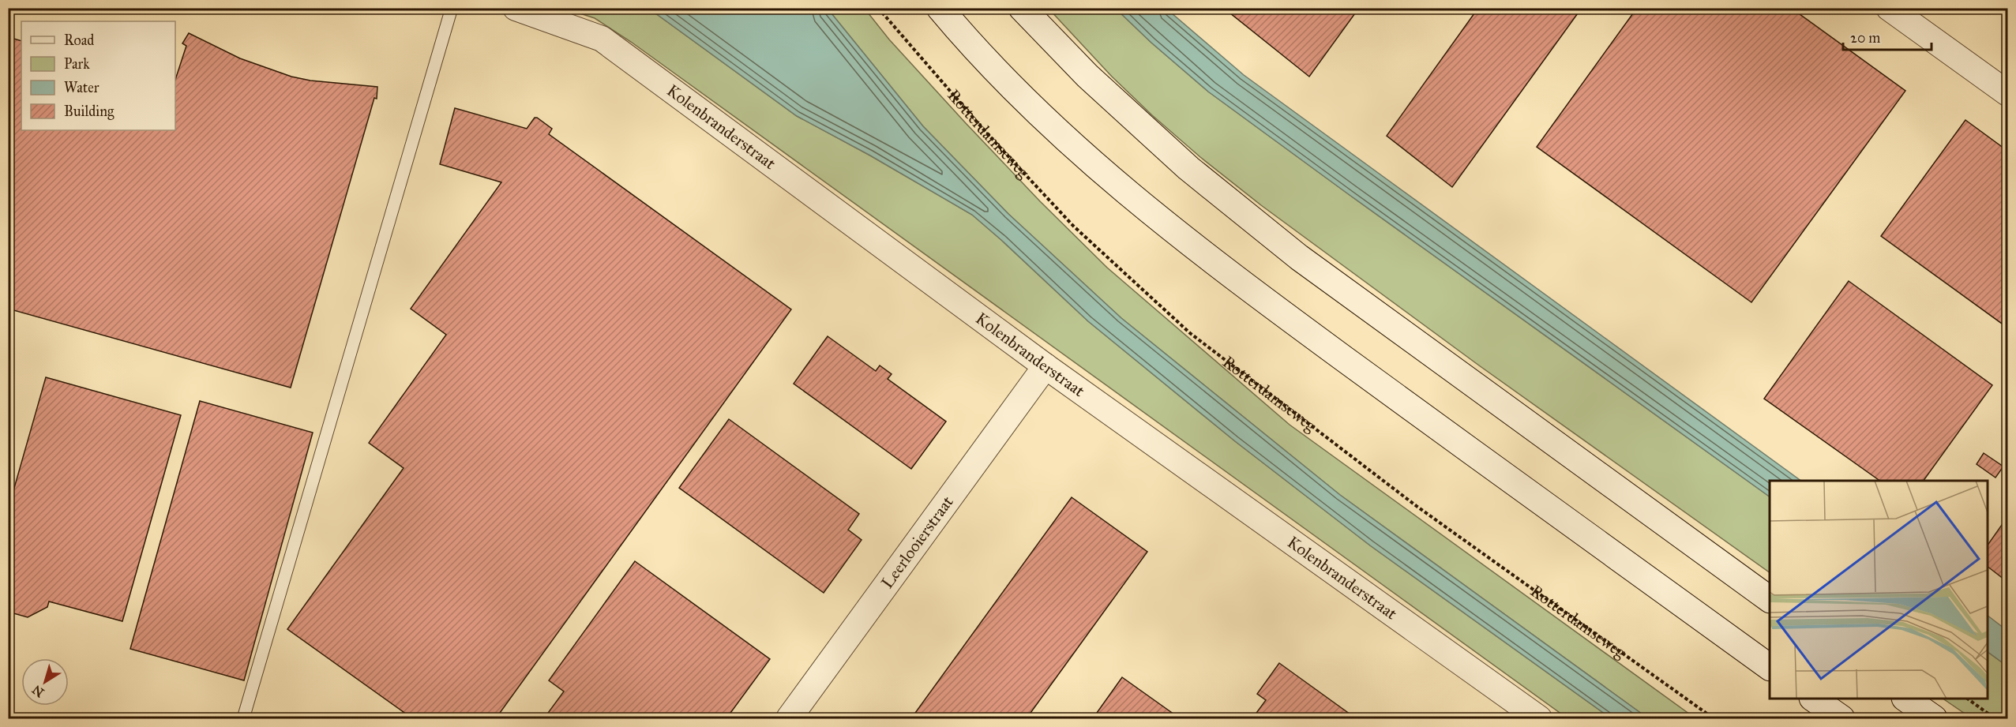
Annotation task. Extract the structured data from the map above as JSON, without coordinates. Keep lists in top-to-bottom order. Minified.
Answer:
{"streets":{"street":["Kolenbranderstraat","Leerlooierstraat"],"path":["Rotterdamseweg"]},"crossings":[["Kolenbranderstraat","Leerlooierstraat"]],"legend":["Road","Park","Water","Building"],"scale_bar":"20 m","north":"bottom left"}
